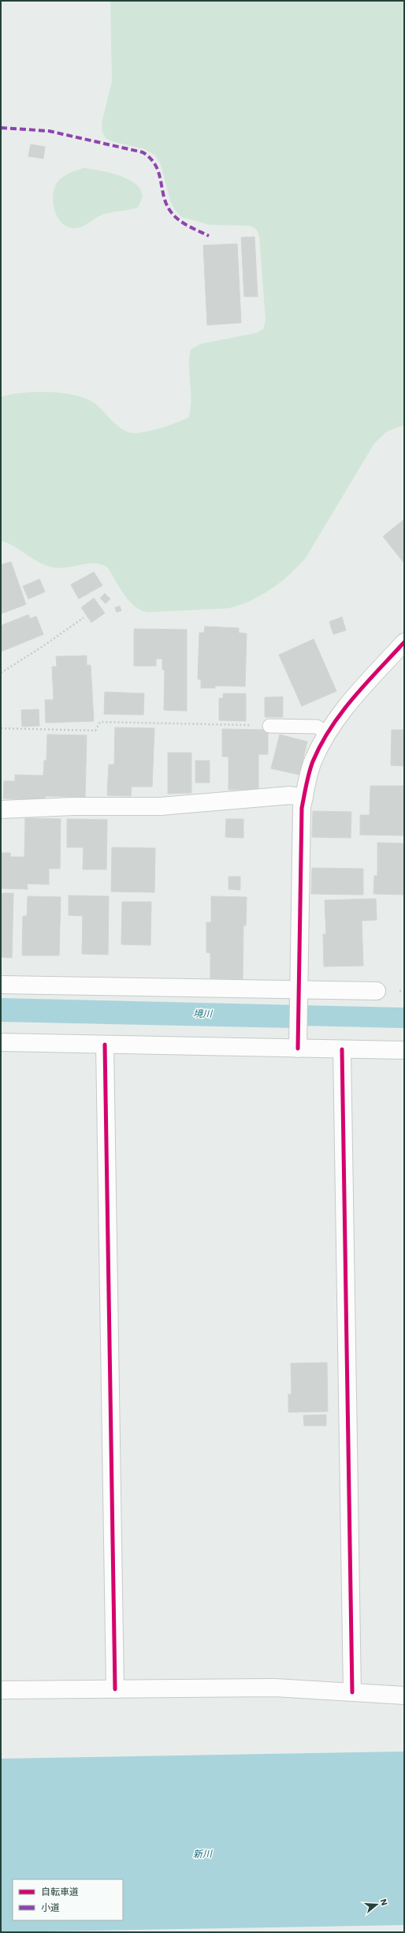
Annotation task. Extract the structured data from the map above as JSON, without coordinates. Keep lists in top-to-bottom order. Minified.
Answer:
{"water":["境川","新川"],"legend":["自転車道","小道"],"north":"right"}
